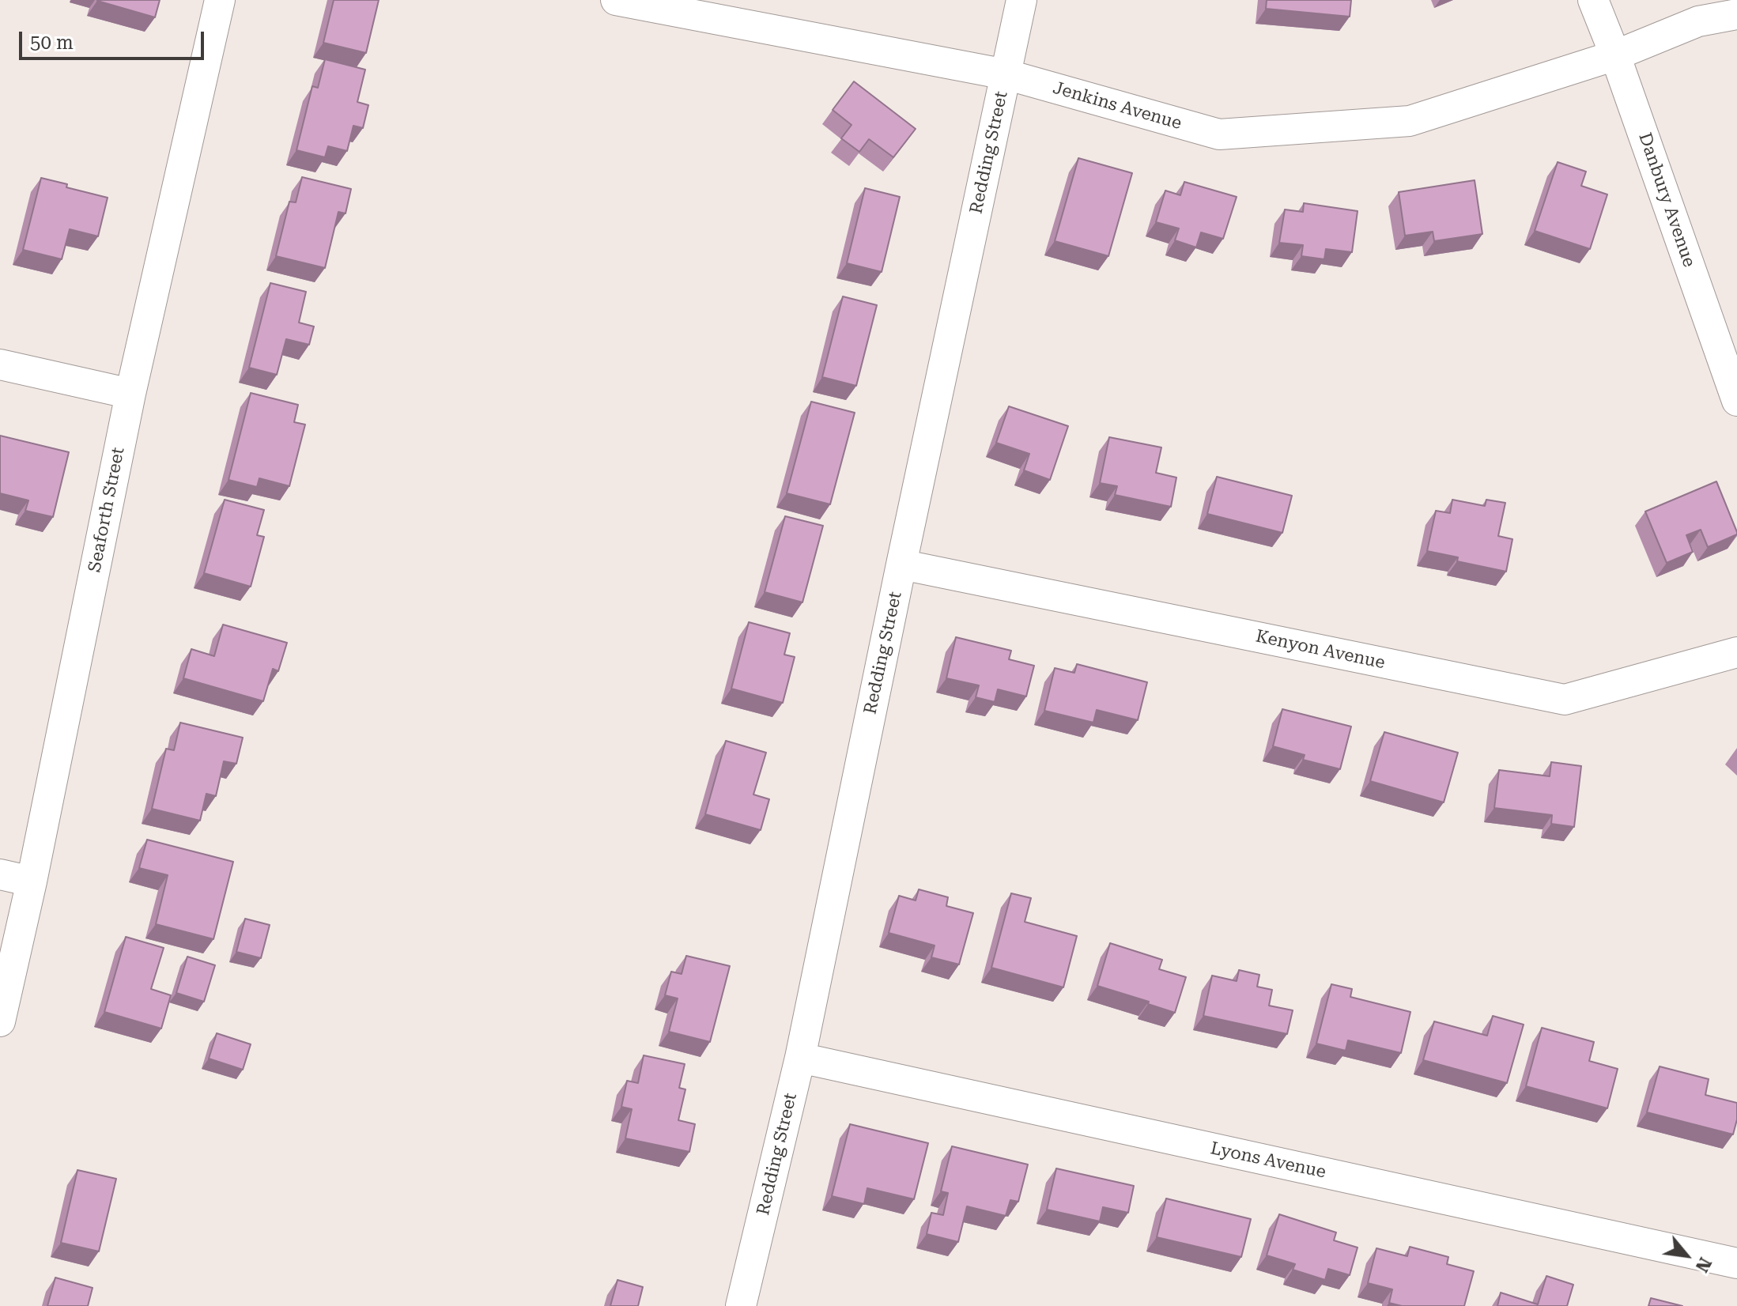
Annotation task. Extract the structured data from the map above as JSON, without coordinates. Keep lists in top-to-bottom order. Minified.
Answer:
{"streets":{"street":["Jenkins Avenue","Redding Street","Danbury Avenue","Seaforth Street","Kenyon Avenue","Lyons Avenue"]},"crossings":[["Jenkins Avenue","Redding Street"],["Jenkins Avenue","Danbury Avenue"],["Redding Street","Kenyon Avenue"],["Redding Street","Lyons Avenue"]],"scale_bar":"50 m","north":"bottom right"}
